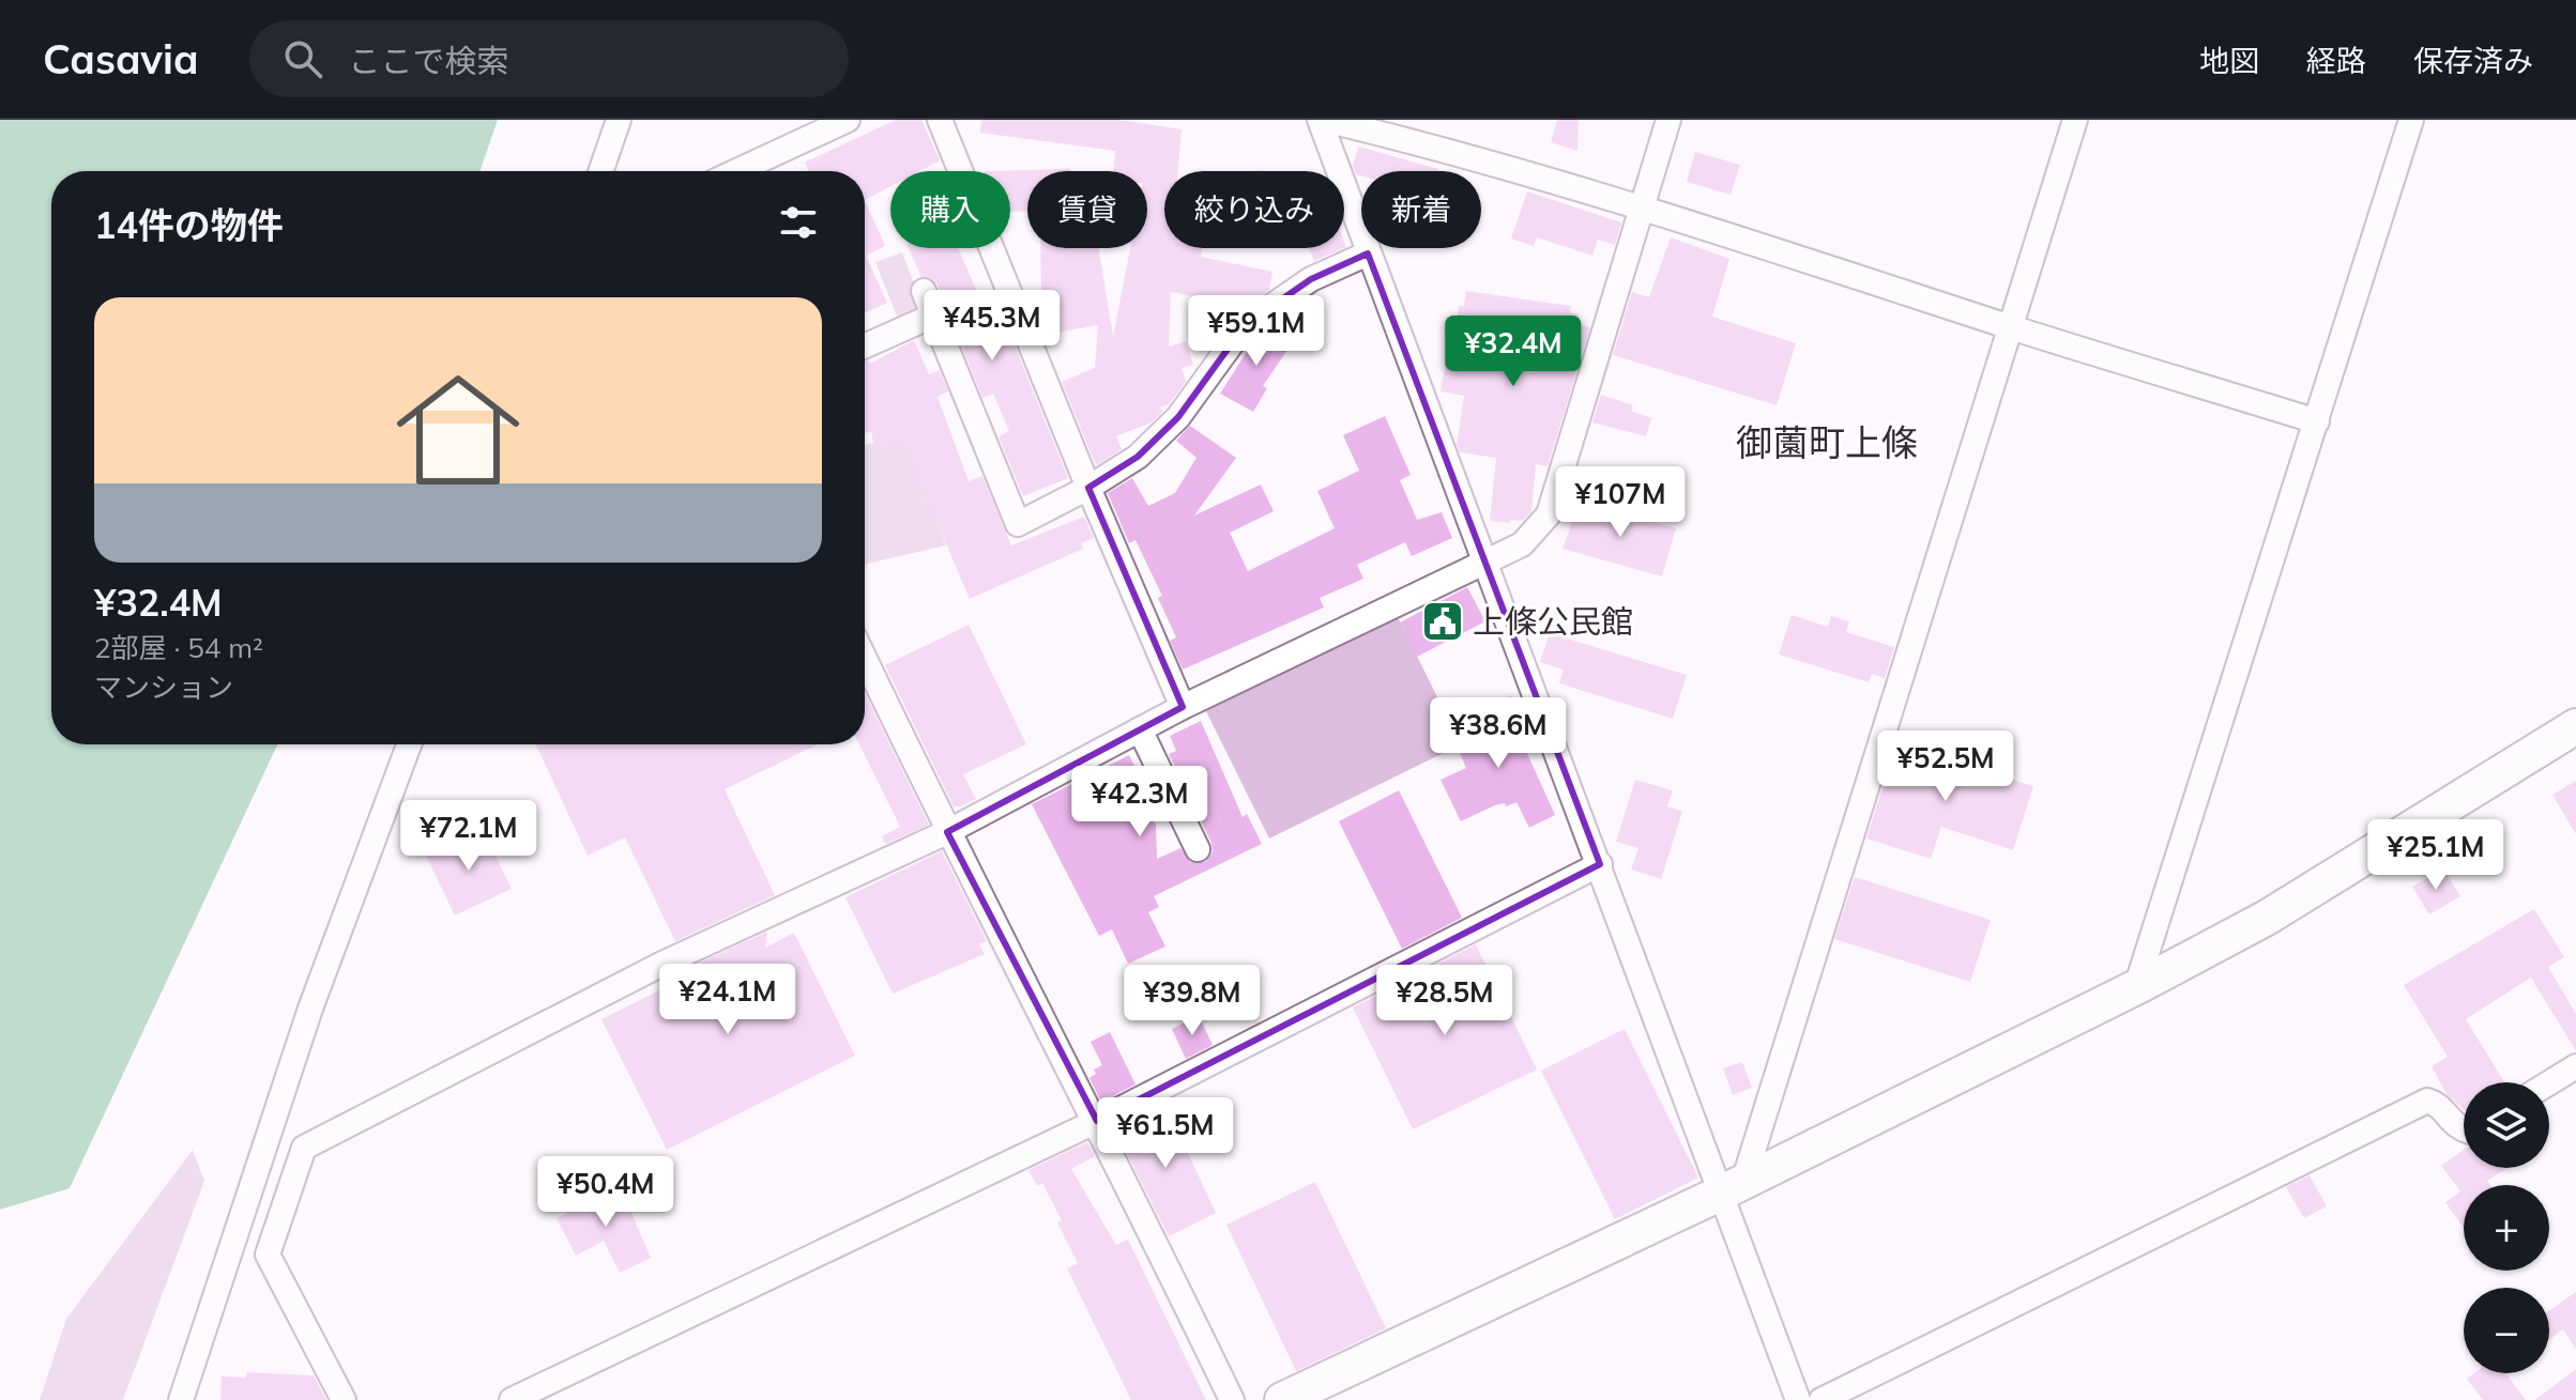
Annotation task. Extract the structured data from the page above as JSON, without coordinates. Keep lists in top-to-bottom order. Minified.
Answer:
{"districts":["御薗町上條"],"places":{"public building":["上條公民館"]},"page":{"header":"Casavia","search":"ここで検索","nav":["地図","経路","保存済み"],"chip":["購入","賃貸","絞り込み","新着"],"heading":"14件の物件","list":[{"name":"¥32.4M","note":"2部屋 · 54 m² · マンション"}],"price":["¥45.3M","¥59.1M","¥32.4M","¥107M","¥38.6M","¥52.5M","¥42.3M","¥72.1M","¥25.1M","¥24.1M","¥39.8M","¥28.5M","¥61.5M","¥50.4M"],"map_buttons":["+","−"]}}
